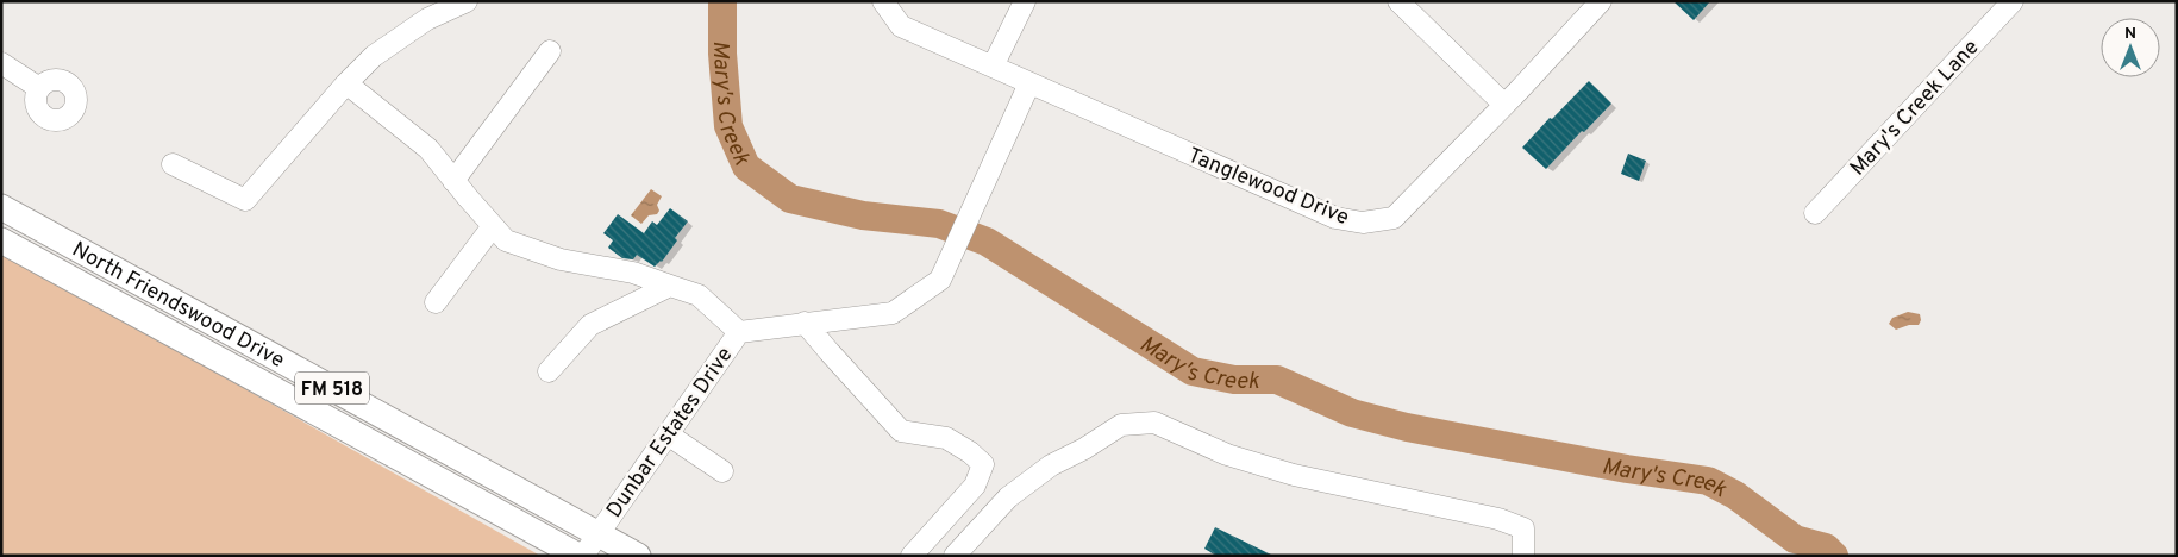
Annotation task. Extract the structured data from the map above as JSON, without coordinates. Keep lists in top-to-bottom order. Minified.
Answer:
{"streets":{"main road":["North Friendswood Drive","FM 518"],"street":["Mary's Creek Lane","Tanglewood Drive","Dunbar Estates Drive"]},"crossings":[["Tanglewood Drive","Dunbar Estates Drive"],["North Friendswood Drive","Dunbar Estates Drive"]],"water":["Mary's Creek"],"north":"top"}
